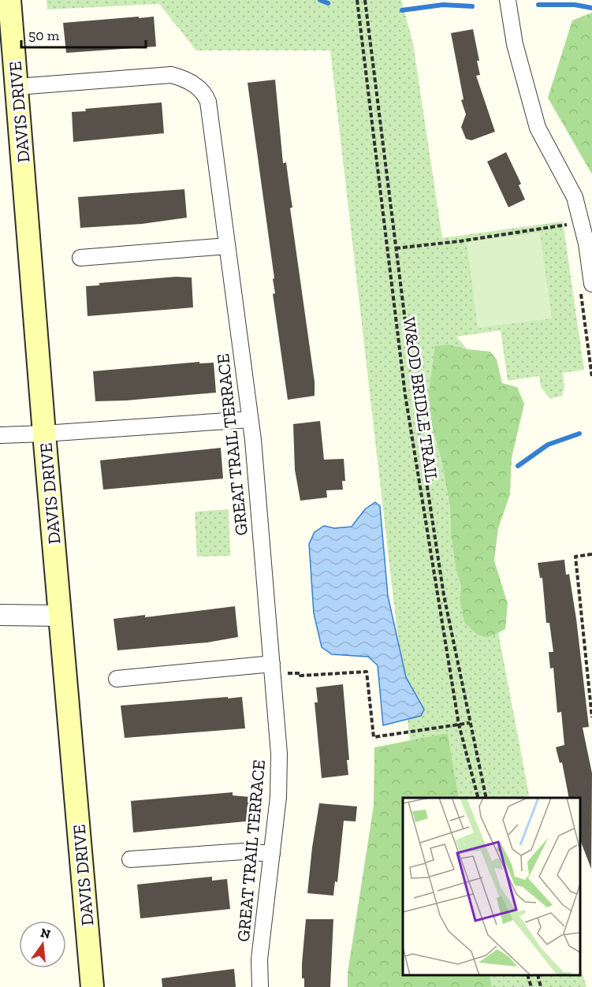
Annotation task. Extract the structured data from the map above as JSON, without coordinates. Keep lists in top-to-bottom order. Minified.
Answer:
{"streets":{"main road":["DAVIS DRIVE"],"street":["GREAT TRAIL TERRACE"],"path":["W&OD BRIDLE TRAIL"]},"crossings":[["DAVIS DRIVE","GREAT TRAIL TERRACE"]],"scale_bar":"50 m","north":"top"}
